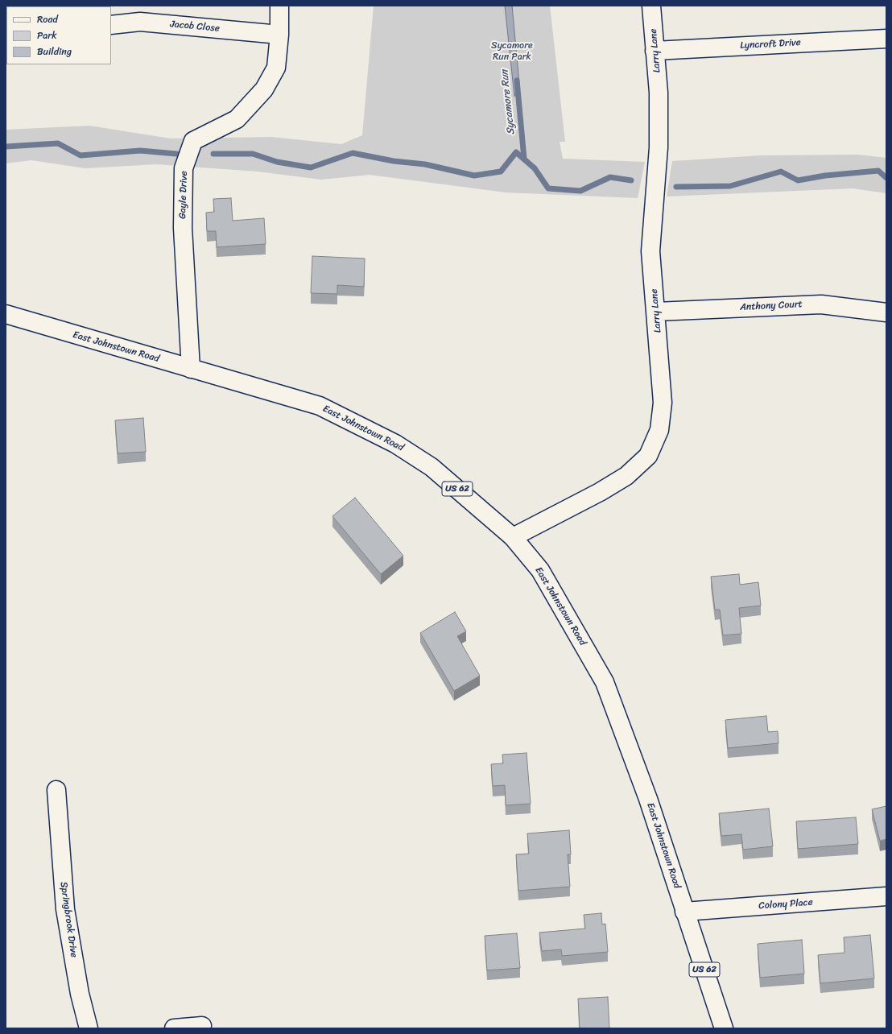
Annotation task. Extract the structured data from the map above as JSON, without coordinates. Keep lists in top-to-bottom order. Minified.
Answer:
{"streets":{"main road":["Jacob Close","Lyncroft Drive","Larry Lane","Gayle Drive","Anthony Court","East Johnstown Road","US 62","Colony Place","Springbrook Drive"]},"crossings":[["Jacob Close","Gayle Drive"],["Lyncroft Drive","Larry Lane"],["Larry Lane","Anthony Court"],["Larry Lane","East Johnstown Road"],["Gayle Drive","East Johnstown Road"],["East Johnstown Road","Colony Place"]],"water":["Sycamore Run"],"parks":["Sycamore Run Park"],"legend":["Road","Park","Building"]}
